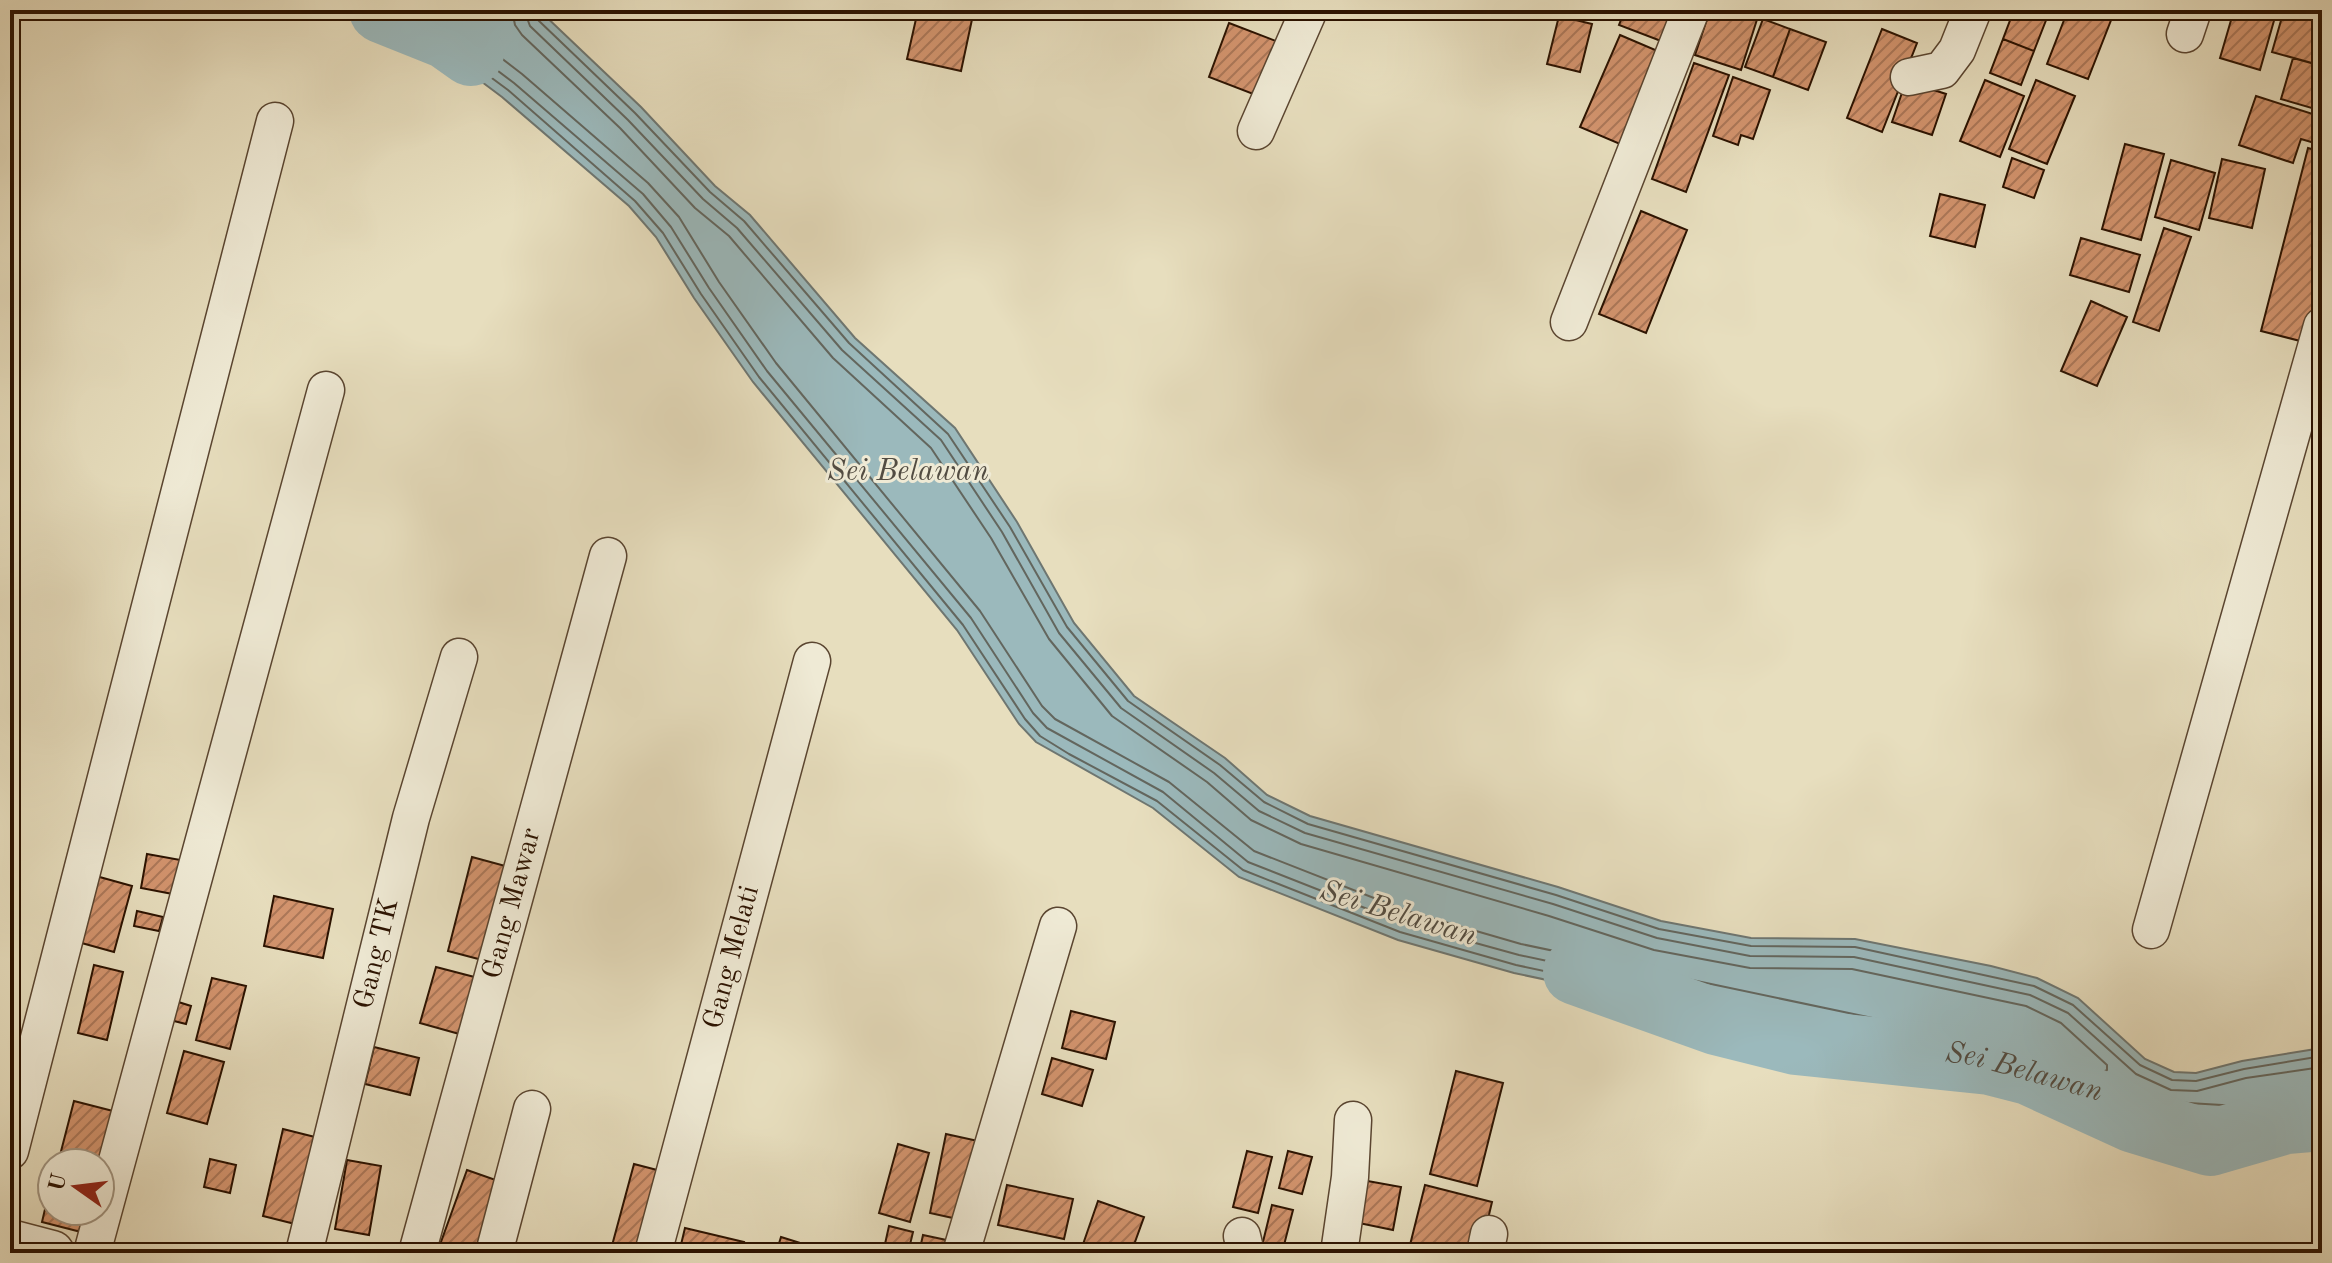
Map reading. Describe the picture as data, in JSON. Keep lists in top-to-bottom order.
{
  "streets": {
    "street": ["Gang Mawar", "Gang TK", "Gang Melati"]
  },
  "water": ["Sei Belawan"],
  "north": "left"
}
